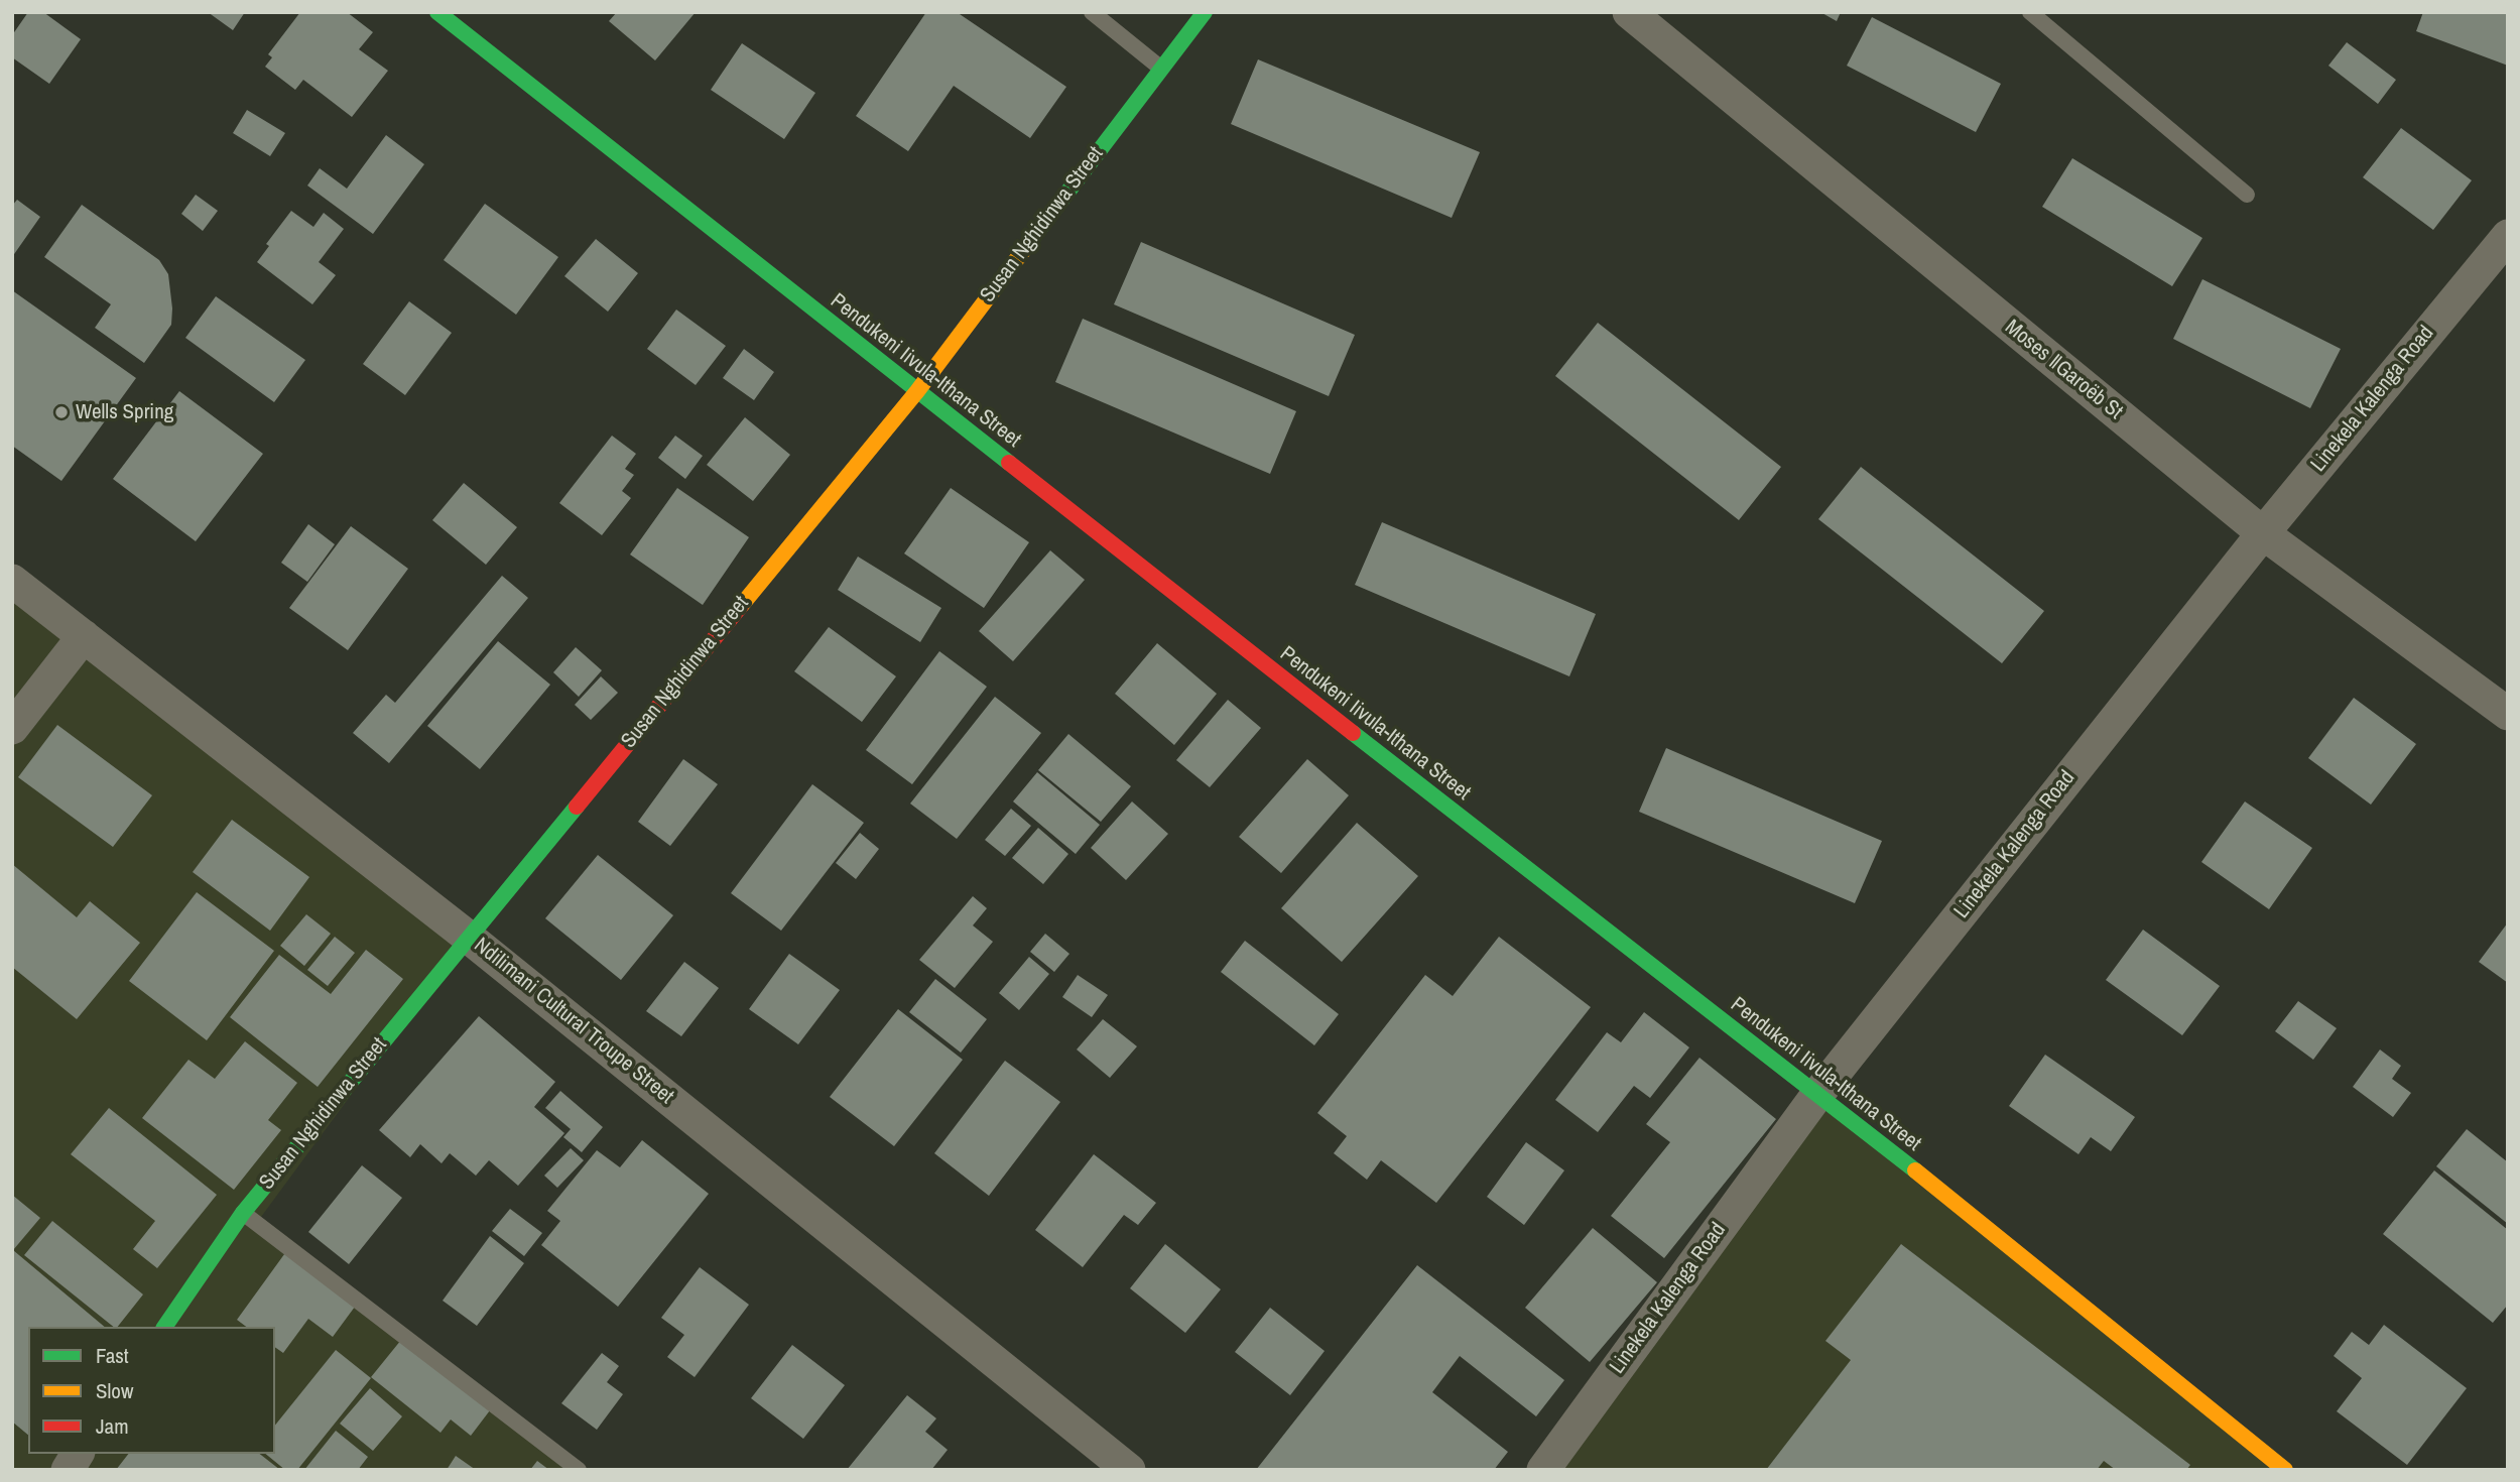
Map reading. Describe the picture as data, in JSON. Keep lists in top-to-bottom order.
{
  "streets": {
    "street": [
      "Susan Nghidinwa Street",
      "Moses ǁGaroëb St",
      "Pendukeni Iivula-Ithana Street",
      "Linekela Kalenga Road",
      "Ndilimani Cultural Troupe Street"
    ]
  },
  "crossings": [
    ["Susan Nghidinwa Street", "Pendukeni Iivula-Ithana Street"],
    ["Susan Nghidinwa Street", "Ndilimani Cultural Troupe Street"],
    ["Moses ǁGaroëb St", "Linekela Kalenga Road"],
    ["Pendukeni Iivula-Ithana Street", "Linekela Kalenga Road"]
  ],
  "places": ["Wells Spring"],
  "legend": ["Fast", "Slow", "Jam"]
}
